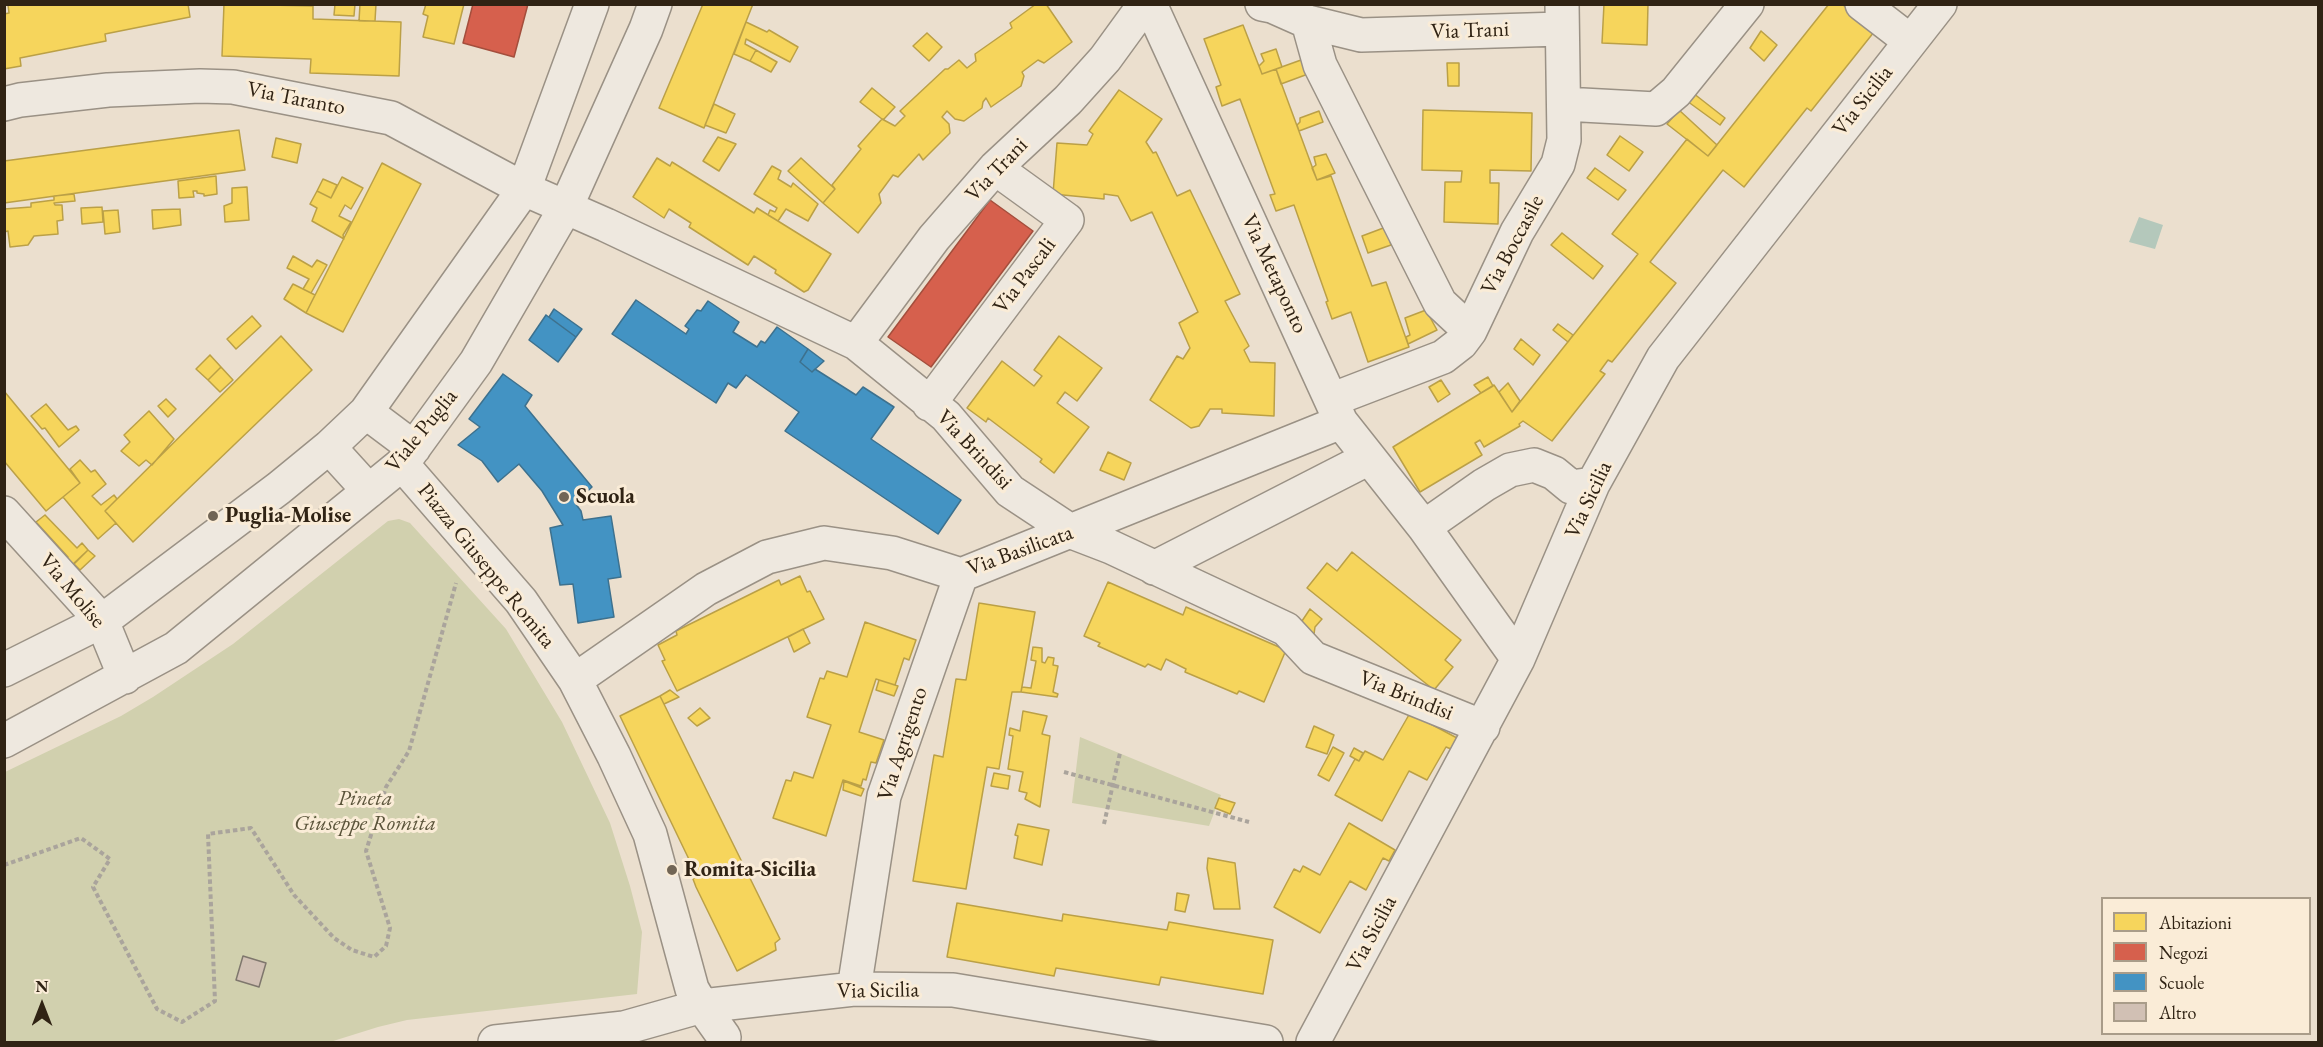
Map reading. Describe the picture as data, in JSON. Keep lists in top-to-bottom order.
{
  "streets": {
    "street": [
      "Via Trani",
      "Via Taranto",
      "Via Sicilia",
      "Via Boccasile",
      "Via Metaponto",
      "Via Pascali",
      "Viale Puglia",
      "Via Brindisi",
      "Via Basilicata",
      "Piazza Giuseppe Romita",
      "Via Molise",
      "Via Agrigento"
    ]
  },
  "crossings": [
    ["Via Trani", "Via Boccasile"],
    ["Via Trani", "Via Pascali"],
    ["Via Trani", "Via Brindisi"],
    ["Via Taranto", "Viale Puglia"],
    ["Via Taranto", "Via Brindisi"],
    ["Via Sicilia", "Via Metaponto"],
    ["Via Sicilia", "Via Brindisi"],
    ["Via Sicilia", "Piazza Giuseppe Romita"],
    ["Via Sicilia", "Via Agrigento"],
    ["Via Boccasile", "Via Metaponto"],
    ["Via Boccasile", "Via Basilicata"],
    ["Via Metaponto", "Via Basilicata"],
    ["Via Pascali", "Via Brindisi"],
    ["Viale Puglia", "Via Brindisi"],
    ["Viale Puglia", "Piazza Giuseppe Romita"],
    ["Viale Puglia", "Via Molise"],
    ["Via Brindisi", "Via Basilicata"],
    ["Via Basilicata", "Piazza Giuseppe Romita"],
    ["Via Basilicata", "Via Agrigento"]
  ],
  "parks": ["Pineta Giuseppe Romita"],
  "places": ["Scuola", "Puglia-Molise", "Romita-Sicilia"],
  "legend": [
    "Abitazioni",
    "Negozi",
    "Scuole",
    "Altro"
  ],
  "north": "top"
}
